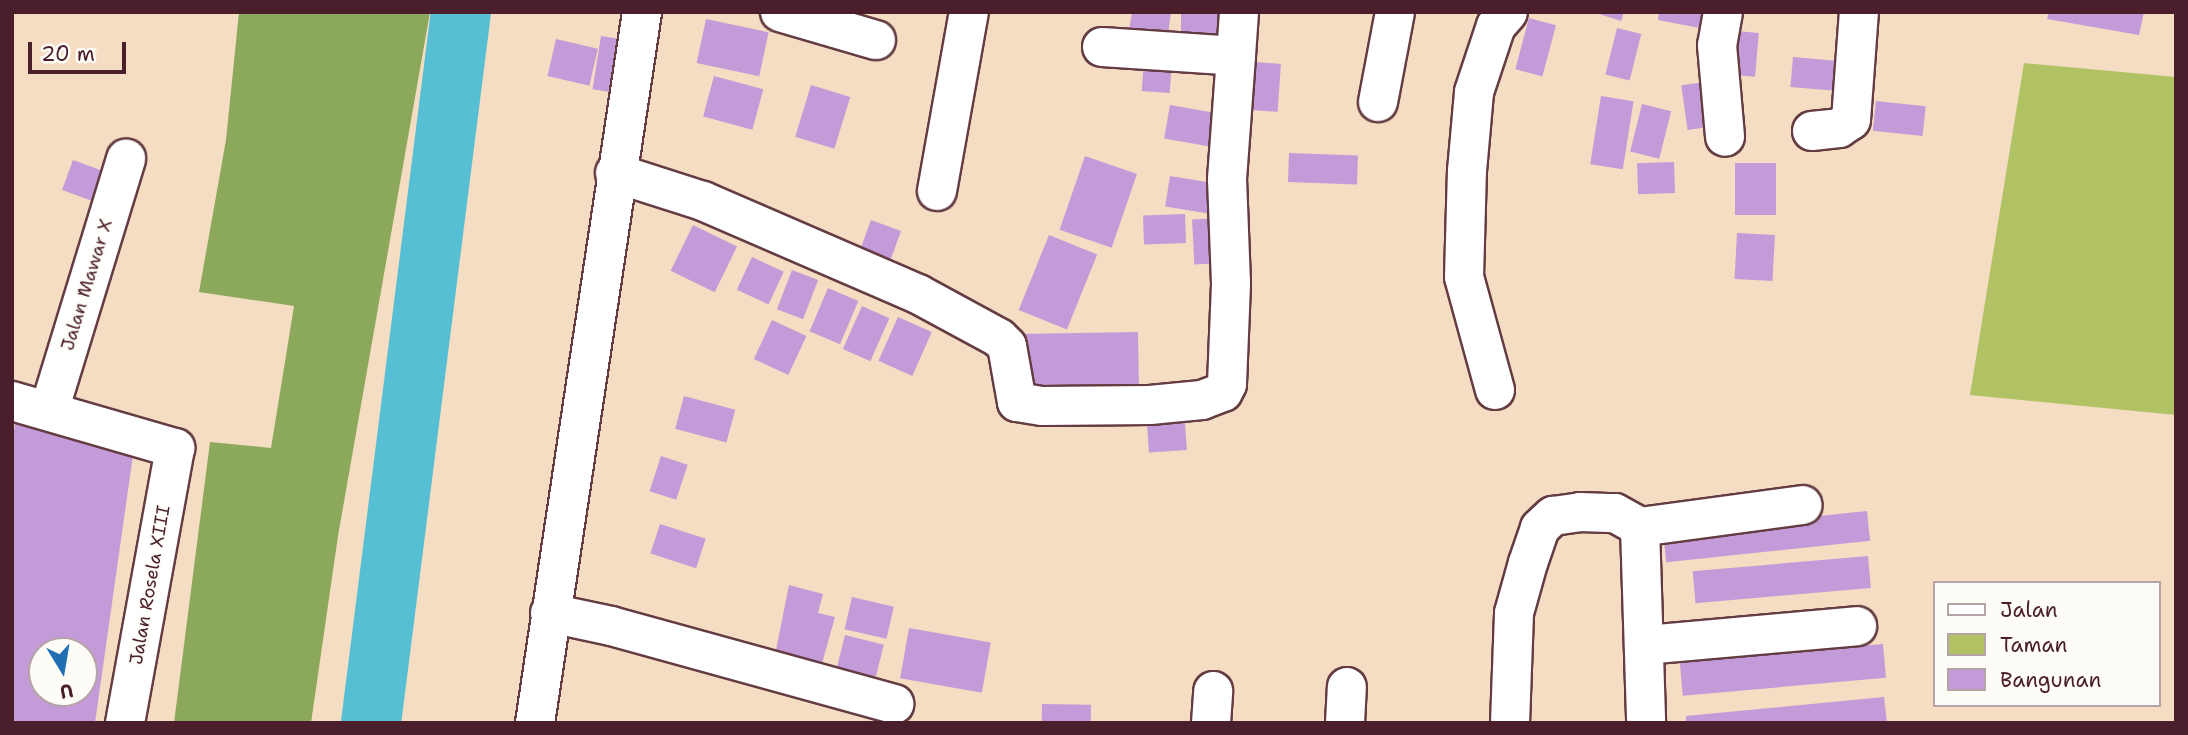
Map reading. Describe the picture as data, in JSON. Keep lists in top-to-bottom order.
{
  "streets": {
    "street": ["Jalan Mawar X", "Jalan Rosela XIII"]
  },
  "crossings": [
    ["Jalan Mawar X", "Jalan Rosela XIII"]
  ],
  "legend": ["Jalan", "Taman", "Bangunan"],
  "scale_bar": "20 m",
  "north": "bottom"
}
